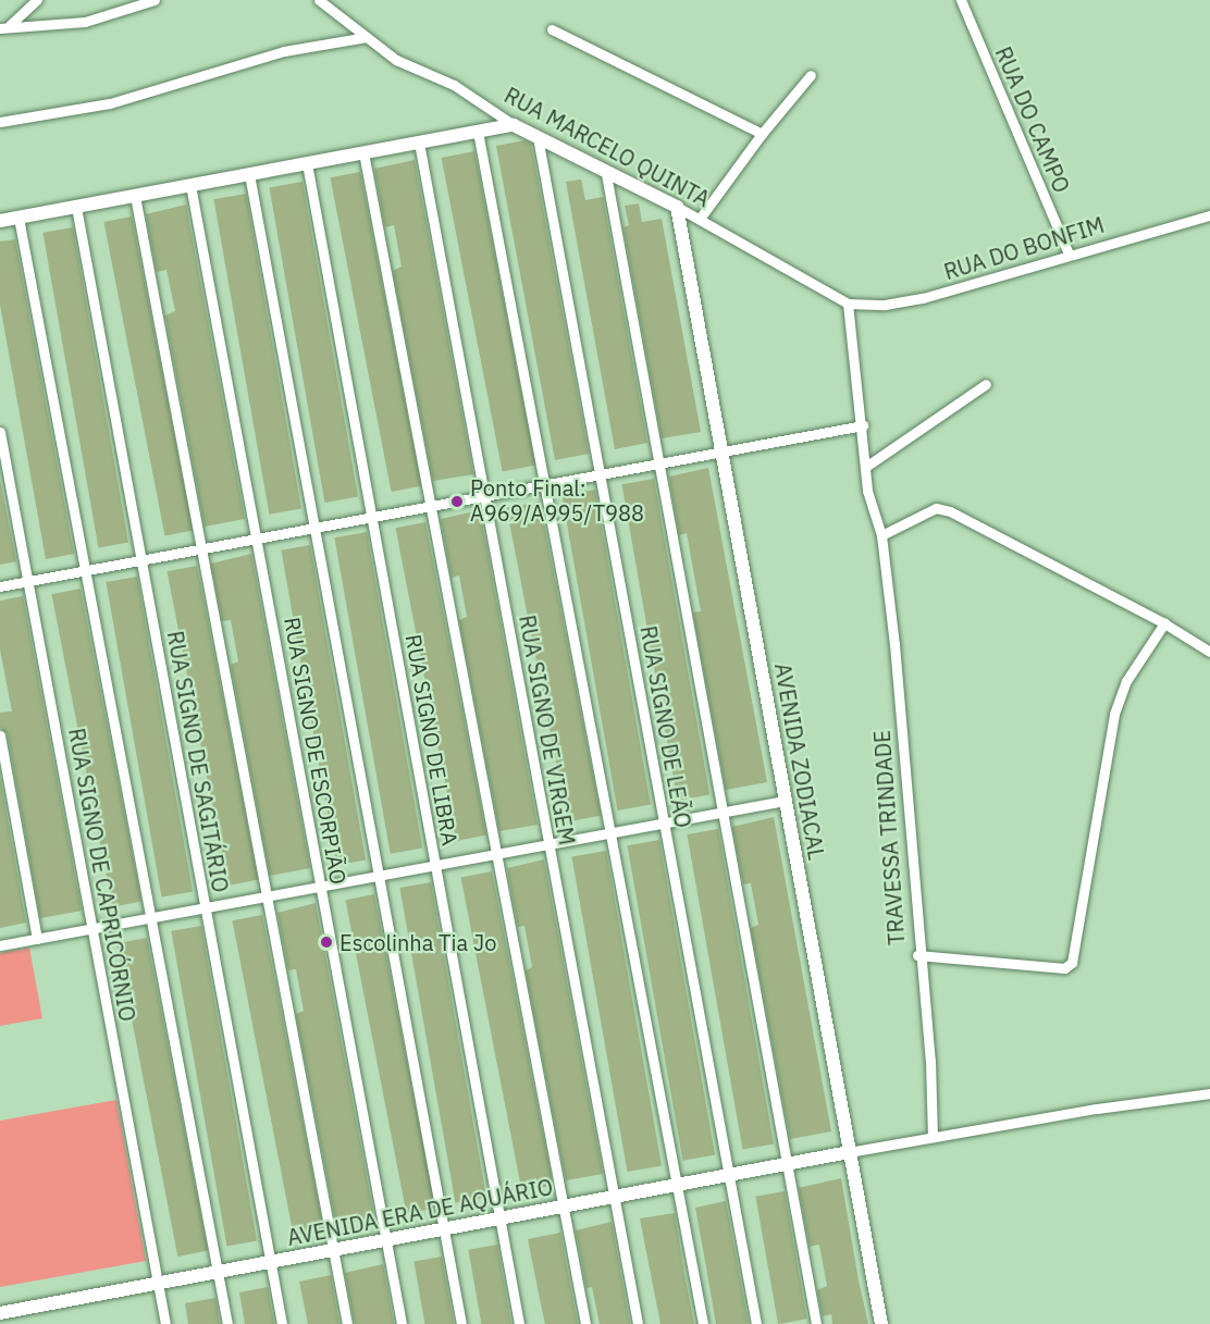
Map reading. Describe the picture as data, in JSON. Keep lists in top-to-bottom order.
{
  "streets": {
    "street": [
      "RUA DO CAMPO",
      "RUA MARCELO QUINTA",
      "RUA DO BONFIM",
      "RUA SIGNO DE LEÃO",
      "RUA SIGNO DE VIRGEM",
      "RUA SIGNO DE LIBRA",
      "RUA SIGNO DE ESCORPIÃO",
      "RUA SIGNO DE SAGITÁRIO",
      "AVENIDA ZODIACAL",
      "TRAVESSA TRINDADE",
      "RUA SIGNO DE CAPRICÓRNIO",
      "AVENIDA ERA DE AQUÁRIO"
    ]
  },
  "crossings": [
    ["RUA DO CAMPO", "RUA DO BONFIM"],
    ["RUA MARCELO QUINTA", "RUA DO BONFIM"],
    ["RUA MARCELO QUINTA", "RUA SIGNO DE LEÃO"],
    ["RUA MARCELO QUINTA", "AVENIDA ZODIACAL"],
    ["RUA MARCELO QUINTA", "TRAVESSA TRINDADE"],
    ["RUA DO BONFIM", "TRAVESSA TRINDADE"],
    ["RUA SIGNO DE LEÃO", "AVENIDA ERA DE AQUÁRIO"],
    ["RUA SIGNO DE VIRGEM", "AVENIDA ERA DE AQUÁRIO"],
    ["RUA SIGNO DE LIBRA", "AVENIDA ERA DE AQUÁRIO"],
    ["RUA SIGNO DE ESCORPIÃO", "AVENIDA ERA DE AQUÁRIO"],
    ["RUA SIGNO DE SAGITÁRIO", "AVENIDA ERA DE AQUÁRIO"],
    ["AVENIDA ZODIACAL", "AVENIDA ERA DE AQUÁRIO"],
    ["RUA SIGNO DE CAPRICÓRNIO", "AVENIDA ERA DE AQUÁRIO"]
  ],
  "places": ["Ponto Final: A969/A995/T988", "Escolinha Tia Jo"]
}
